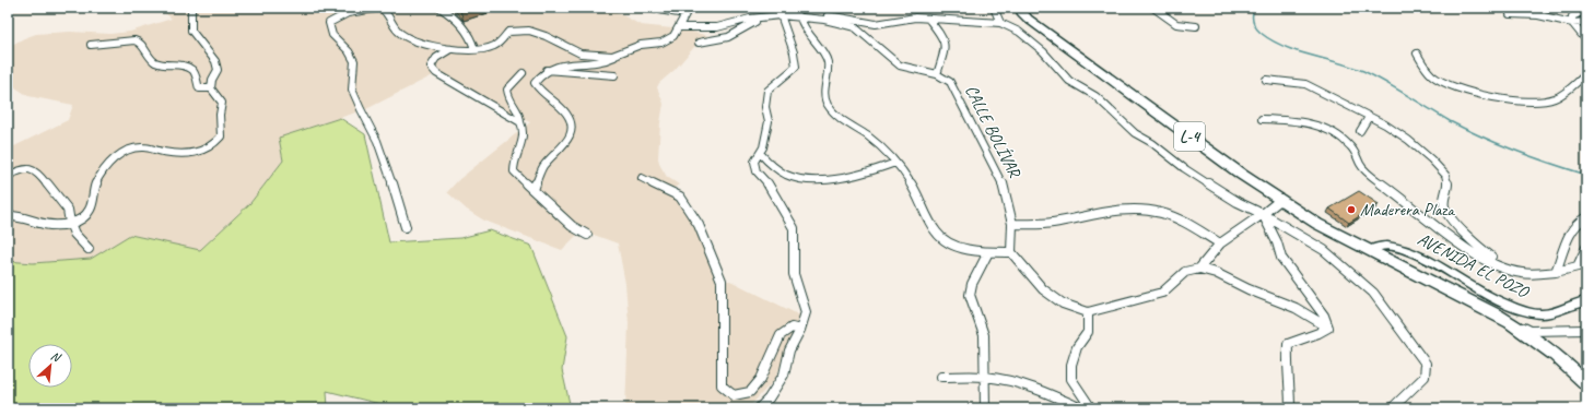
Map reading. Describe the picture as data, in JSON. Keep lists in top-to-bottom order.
{
  "streets": {
    "main road": ["L-4"],
    "street": ["CALLE BOLÍVAR", "AVENIDA EL POZO"]
  },
  "crossings": [
    ["L-4", "AVENIDA EL POZO"]
  ],
  "places": ["Maderera Plaza"],
  "north": "top right"
}
